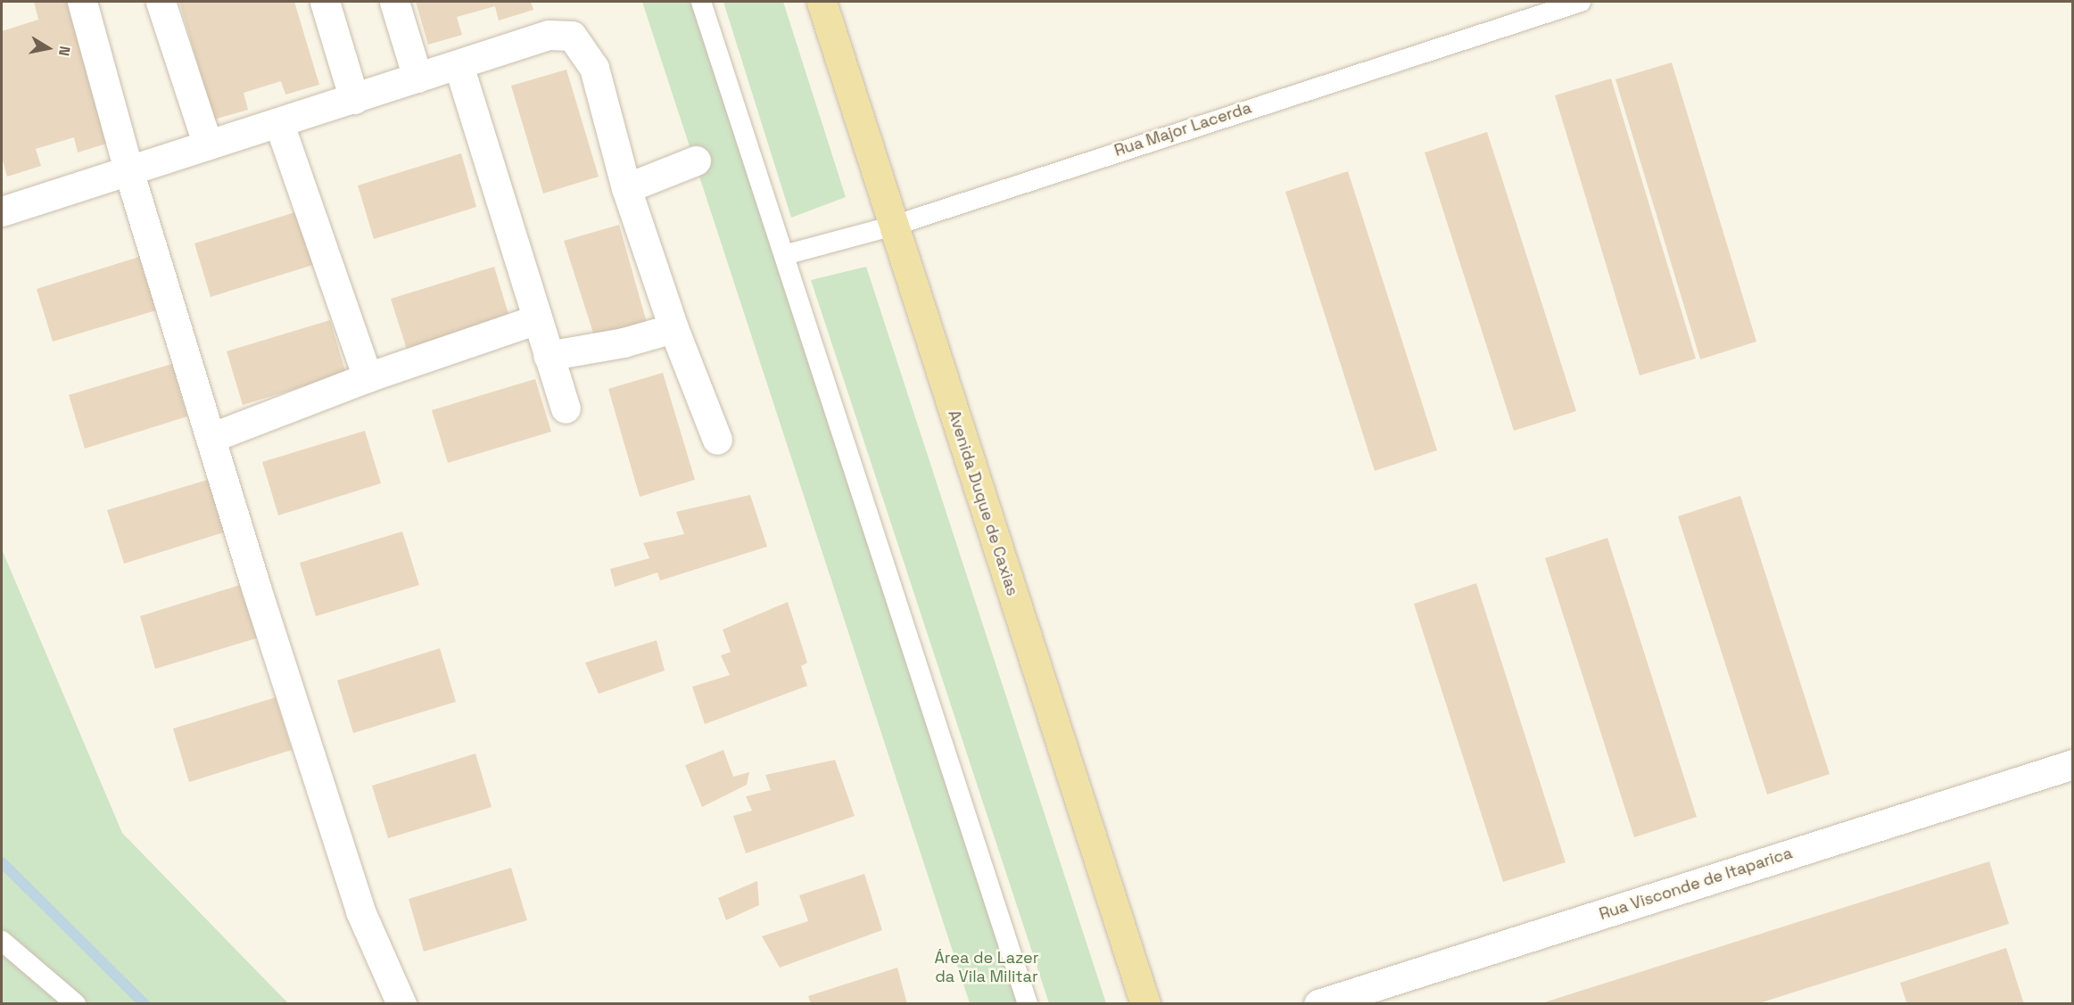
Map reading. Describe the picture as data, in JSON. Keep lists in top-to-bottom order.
{
  "streets": {
    "main road": ["Avenida Duque de Caxias"],
    "street": ["Rua Visconde de Itaparica"],
    "lane": ["Rua Major Lacerda"]
  },
  "crossings": [
    ["Rua Major Lacerda", "Avenida Duque de Caxias"]
  ],
  "parks": ["Área de Lazer da Vila Militar"],
  "north": "right"
}
